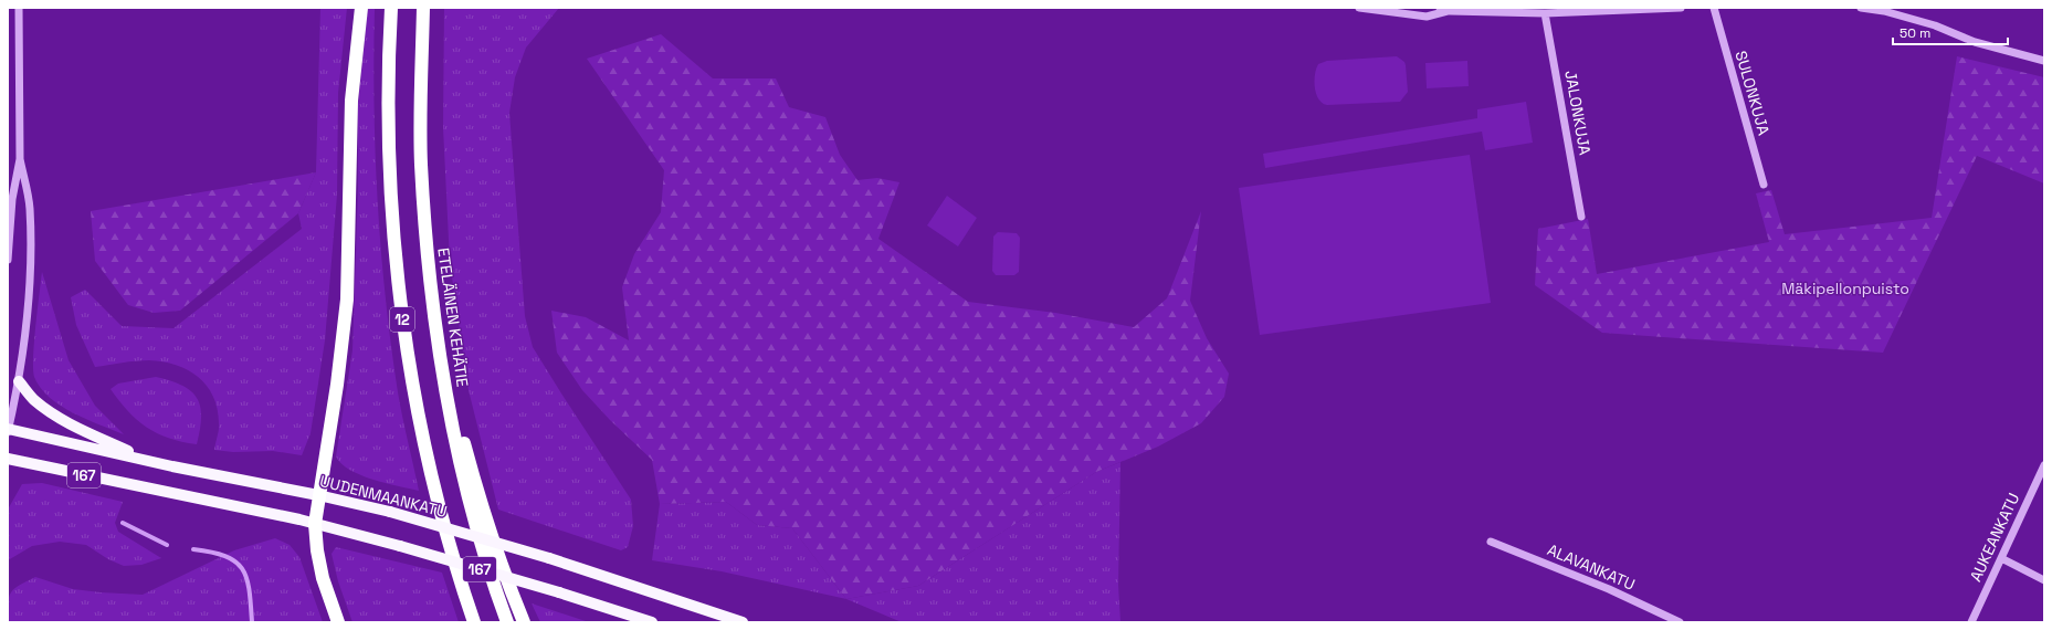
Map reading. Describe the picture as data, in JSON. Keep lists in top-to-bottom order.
{
  "streets": {
    "highway": ["ETELÄINEN KEHÄTIE", "12"],
    "main road": ["167", "UUDENMAANKATU"],
    "street": [
      "SULONKUJA",
      "JALONKUJA",
      "AUKEANKATU",
      "ALAVANKATU"
    ]
  },
  "parks": ["Mäkipellonpuisto"],
  "scale_bar": "50 m"
}
